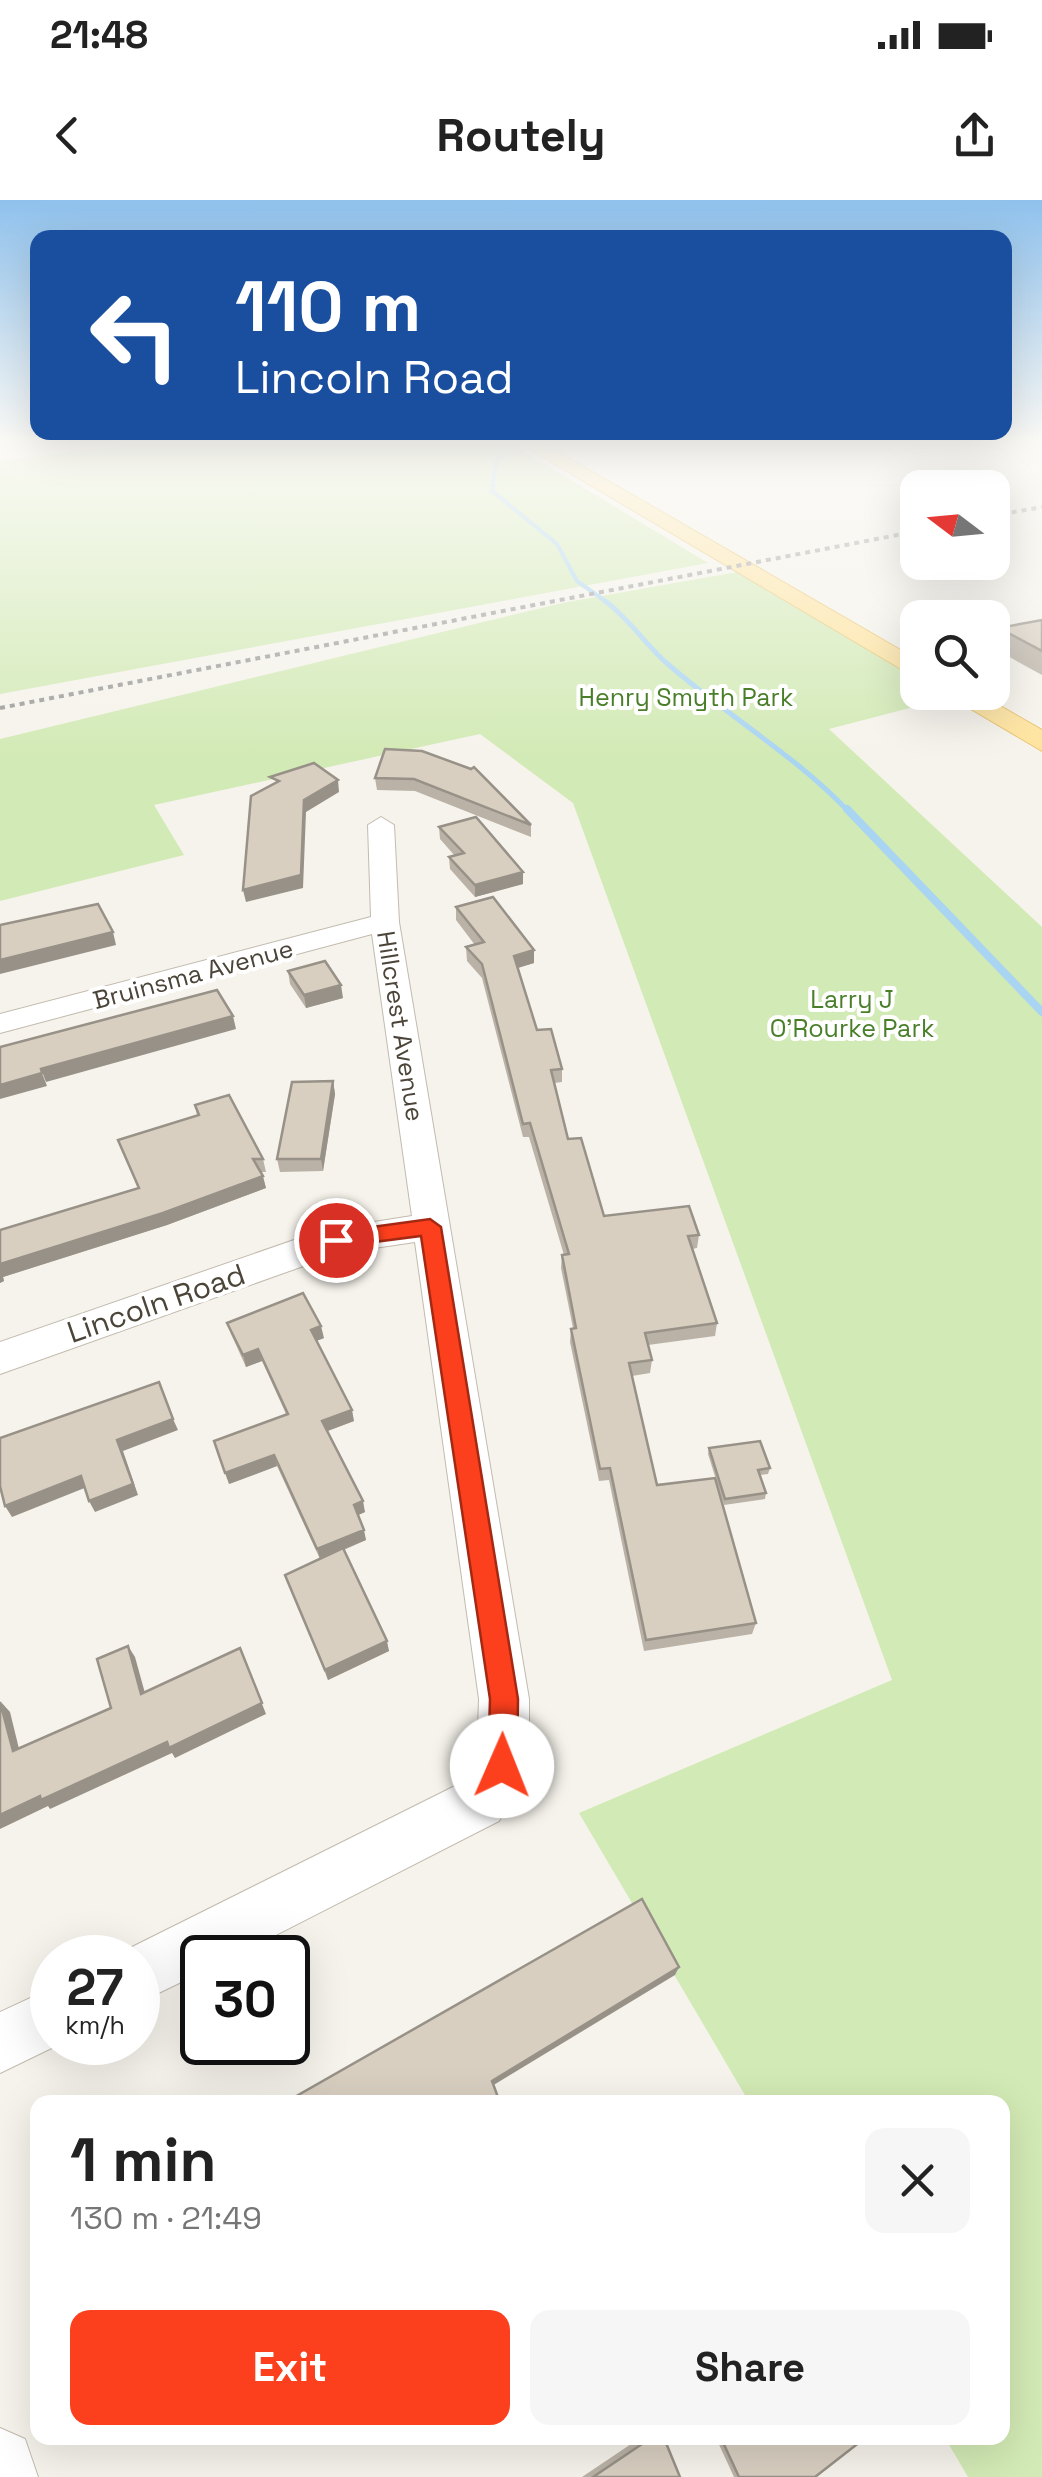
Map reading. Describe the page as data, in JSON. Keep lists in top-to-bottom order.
{
  "streets": {
    "street": ["Bruinsma Avenue", "Hillcrest Avenue", "Lincoln Road"]
  },
  "crossings": [
    ["Bruinsma Avenue", "Hillcrest Avenue"],
    ["Hillcrest Avenue", "Lincoln Road"]
  ],
  "parks": ["Henry Smyth Park", "Larry J O'Rourke Park"],
  "north": "left",
  "page": {
    "status": "21:48",
    "header": "Routely",
    "turn": ["110 m", "Lincoln Road"],
    "speed": "27 km/h",
    "limit": "30",
    "heading": ["1 min", "130 m · 21:49"],
    "buttons": ["Exit", "Share"]
  }
}
